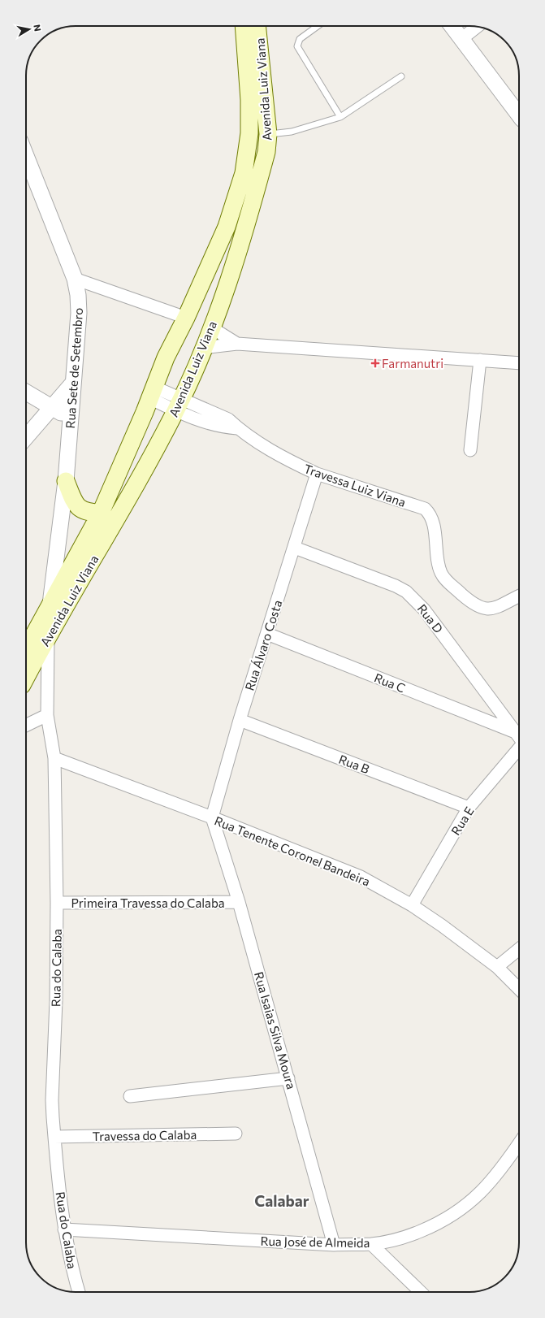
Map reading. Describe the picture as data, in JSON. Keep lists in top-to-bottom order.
{
  "streets": {
    "main road": ["Avenida Luiz Viana"],
    "street": [
      "Rua Sete de Setembro",
      "Travessa Luiz Viana",
      "Rua D",
      "Rua Álvaro Costa",
      "Rua C",
      "Rua B",
      "Rua E",
      "Rua Tenente Coronel Bandeira",
      "Primeira Travessa do Calaba",
      "Rua do Calaba",
      "Rua Isaias Silva Moura",
      "Travessa do Calaba",
      "Rua José de Almeida"
    ]
  },
  "crossings": [
    ["Avenida Luiz Viana", "Rua Sete de Setembro"],
    ["Avenida Luiz Viana", "Travessa Luiz Viana"],
    ["Avenida Luiz Viana", "Rua do Calaba"],
    ["Travessa Luiz Viana", "Rua Álvaro Costa"],
    ["Rua D", "Rua Álvaro Costa"],
    ["Rua D", "Rua C"],
    ["Rua Álvaro Costa", "Rua C"],
    ["Rua Álvaro Costa", "Rua B"],
    ["Rua Álvaro Costa", "Rua Tenente Coronel Bandeira"],
    ["Rua Álvaro Costa", "Rua Isaias Silva Moura"],
    ["Rua B", "Rua E"],
    ["Rua E", "Rua Tenente Coronel Bandeira"],
    ["Rua Tenente Coronel Bandeira", "Rua do Calaba"],
    ["Rua Tenente Coronel Bandeira", "Rua Isaias Silva Moura"],
    ["Primeira Travessa do Calaba", "Rua do Calaba"],
    ["Primeira Travessa do Calaba", "Rua Isaias Silva Moura"],
    ["Rua do Calaba", "Travessa do Calaba"],
    ["Rua do Calaba", "Rua José de Almeida"],
    ["Rua Isaias Silva Moura", "Rua José de Almeida"]
  ],
  "districts": ["Calabar"],
  "places": {
    "health": ["Farmanutri"]
  },
  "north": "right"
}
